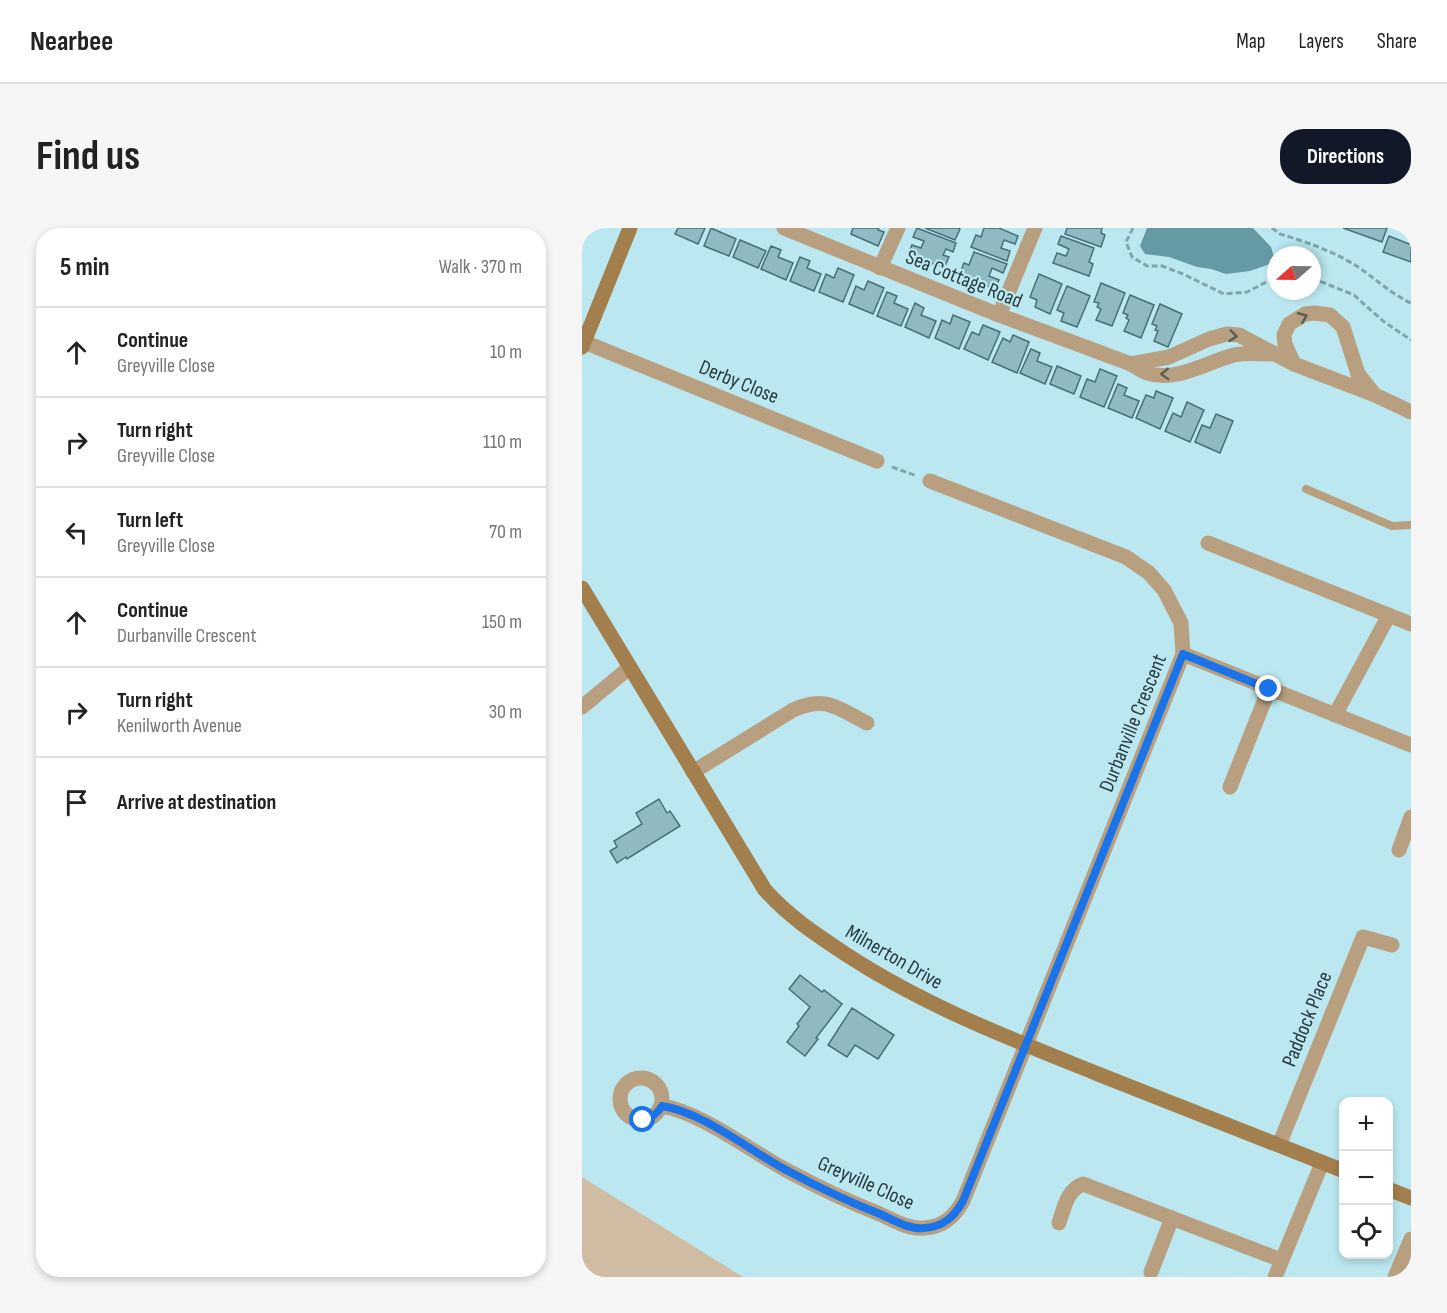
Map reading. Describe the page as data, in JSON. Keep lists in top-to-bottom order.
{
  "streets": {
    "street": [
      "Sea Cottage Road",
      "Derby Close",
      "Durbanville Crescent",
      "Milnerton Drive",
      "Paddock Place",
      "Greyville Close"
    ]
  },
  "crossings": [
    ["Durbanville Crescent", "Milnerton Drive"],
    ["Durbanville Crescent", "Greyville Close"],
    ["Milnerton Drive", "Paddock Place"],
    ["Milnerton Drive", "Greyville Close"]
  ],
  "north": "left",
  "page": {
    "header": "Nearbee",
    "nav": ["Map", "Layers", "Share"],
    "buttons": "Directions",
    "title": "Find us",
    "heading": ["5 min", "Walk · 370 m"],
    "list": [
      ["Continue", "Greyville Close", "10 m"],
      ["Turn right", "Greyville Close", "110 m"],
      ["Turn left", "Greyville Close", "70 m"],
      ["Continue", "Durbanville Crescent", "150 m"],
      ["Turn right", "Kenilworth Avenue", "30 m"],
      "Arrive at destination"
    ],
    "map_buttons": ["+", "−"]
  }
}
